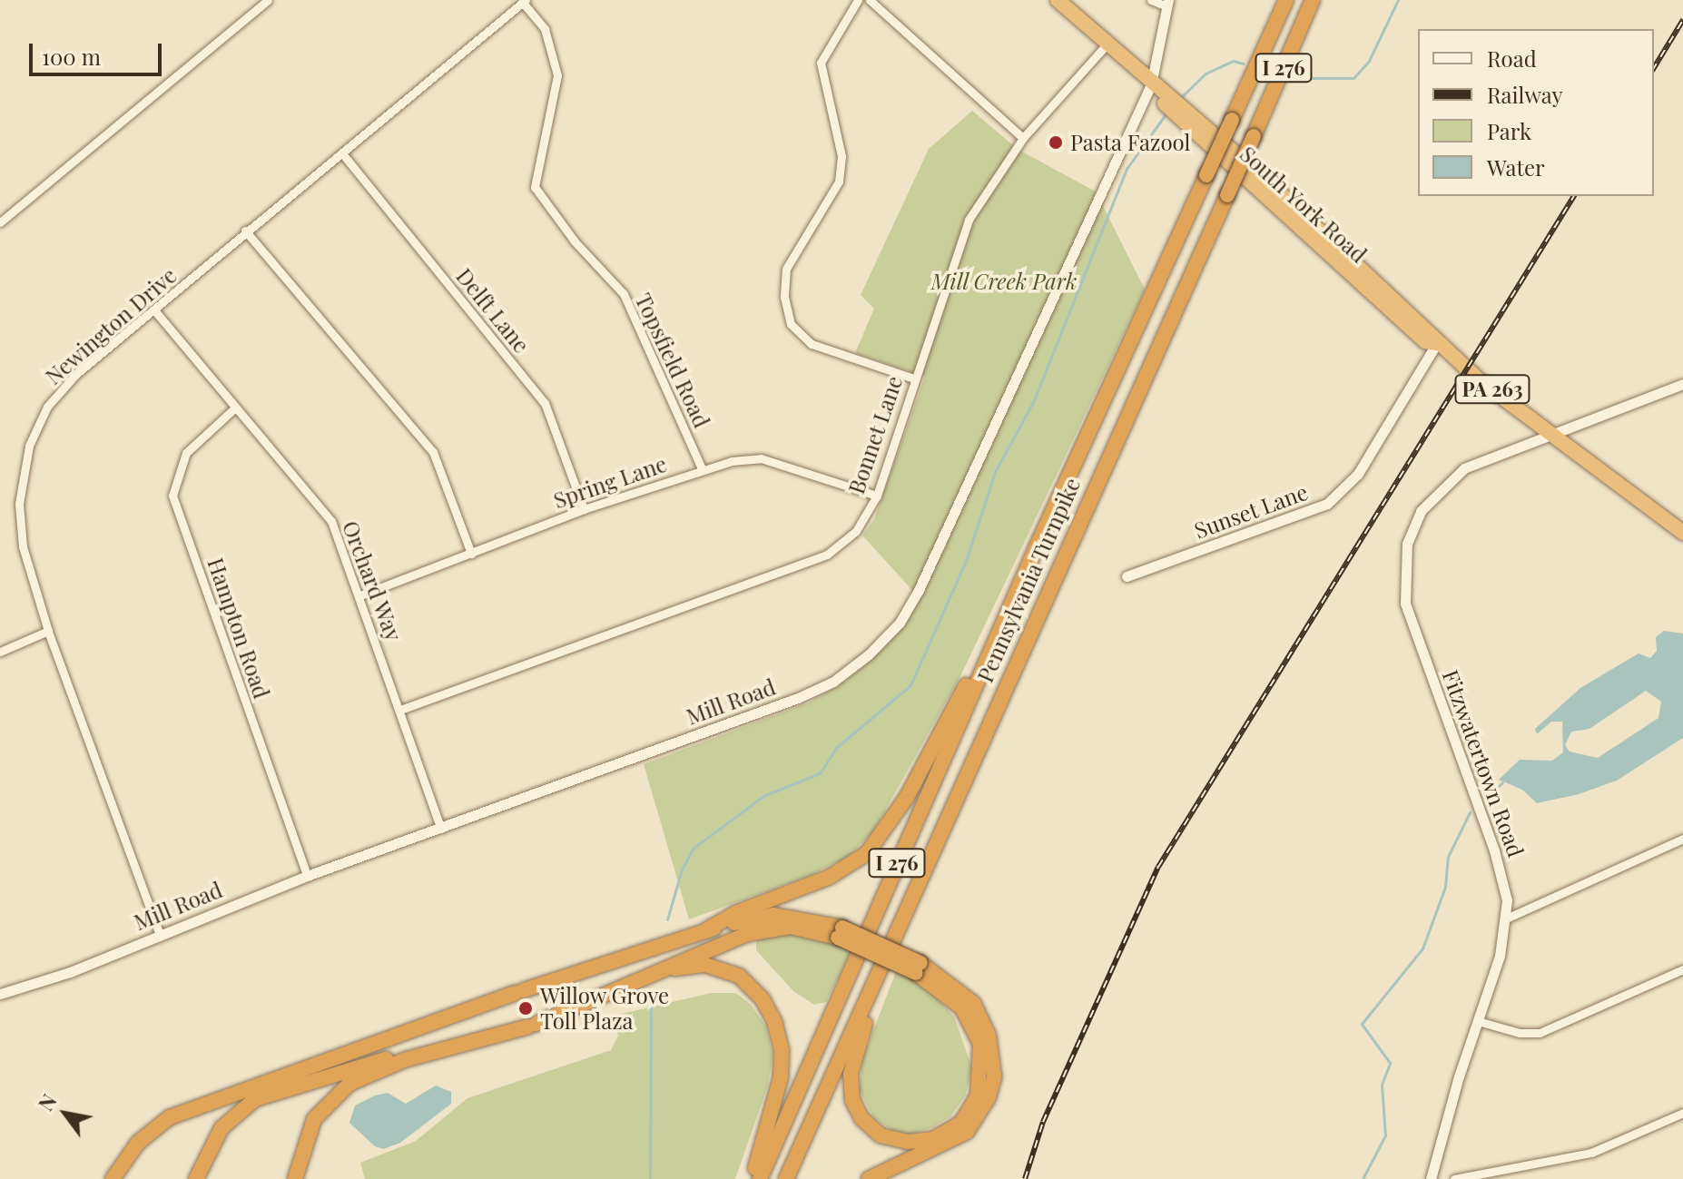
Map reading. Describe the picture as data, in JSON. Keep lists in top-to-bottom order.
{
  "streets": {
    "highway": [
      "I 276",
      "South York Road",
      "PA 263",
      "Pennsylvania Turnpike"
    ],
    "street": [
      "Delft Lane",
      "Newington Drive",
      "Topsfield Road",
      "Bonnet Lane",
      "Spring Lane",
      "Sunset Lane",
      "Orchard Way",
      "Hampton Road",
      "Mill Road",
      "Fitzwatertown Road"
    ]
  },
  "crossings": [
    ["South York Road", "Bonnet Lane"],
    ["South York Road", "Sunset Lane"],
    ["South York Road", "Mill Road"],
    ["South York Road", "Fitzwatertown Road"],
    ["Delft Lane", "Newington Drive"],
    ["Delft Lane", "Spring Lane"],
    ["Newington Drive", "Topsfield Road"],
    ["Newington Drive", "Orchard Way"],
    ["Newington Drive", "Mill Road"],
    ["Topsfield Road", "Spring Lane"],
    ["Bonnet Lane", "Spring Lane"],
    ["Bonnet Lane", "Orchard Way"],
    ["Spring Lane", "Orchard Way"],
    ["Orchard Way", "Hampton Road"],
    ["Orchard Way", "Mill Road"],
    ["Hampton Road", "Mill Road"]
  ],
  "parks": ["Mill Creek Park"],
  "places": ["Pasta Fazool", "Willow Grove Toll Plaza"],
  "legend": [
    "Road",
    "Railway",
    "Park",
    "Water"
  ],
  "scale_bar": "100 m",
  "north": "top left"
}
